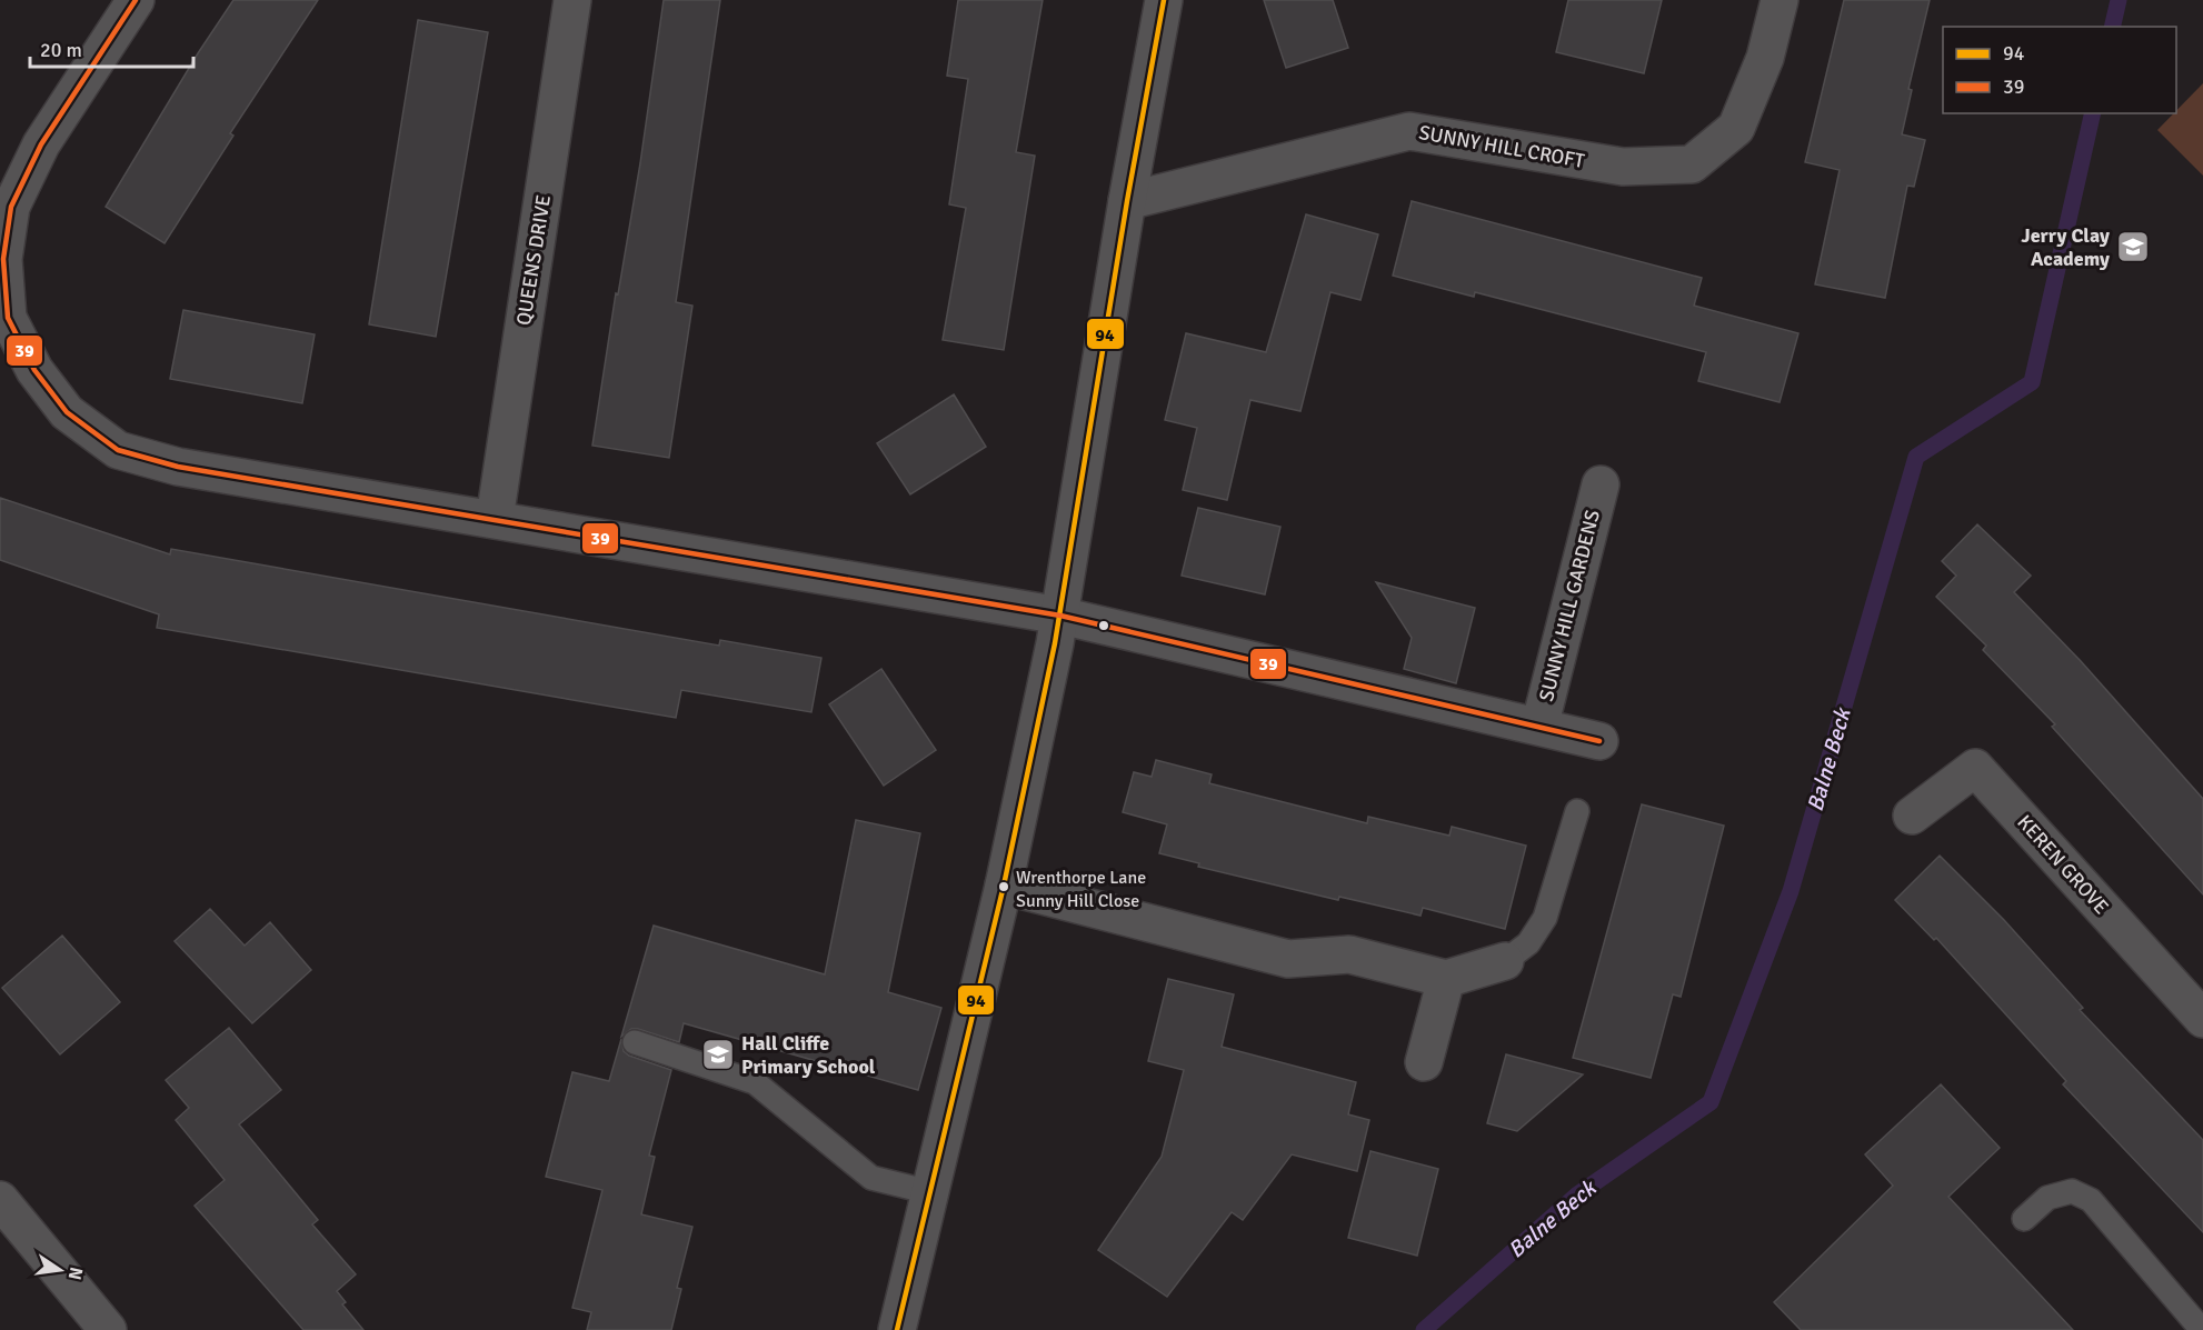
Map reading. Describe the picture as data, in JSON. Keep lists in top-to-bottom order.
{
  "streets": {
    "street": [
      "SUNNY HILL CROFT",
      "QUEENS DRIVE",
      "SUNNY HILL GARDENS",
      "KEREN GROVE"
    ]
  },
  "water": ["Balne Beck"],
  "places": {
    "school or university": ["Jerry Clay Academy", "Hall Cliffe Primary School"],
    "other": ["Wrenthorpe Lane Sunny Hill Close"]
  },
  "lines": ["transit line 94", "transit line 39"],
  "legend": ["94", "39"],
  "scale_bar": "20 m",
  "north": "right"
}
